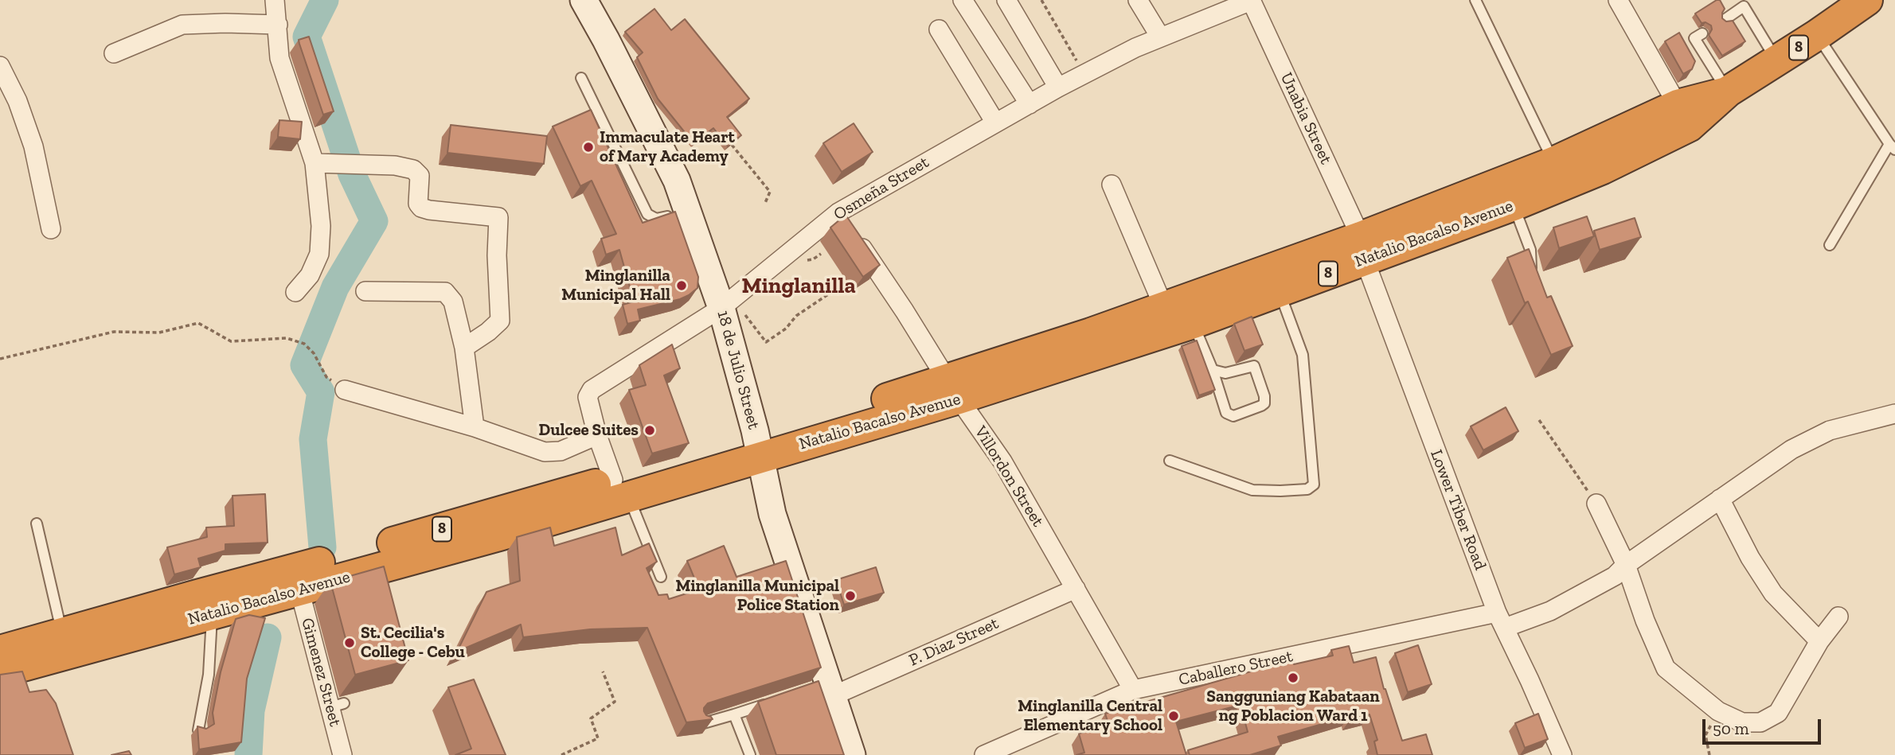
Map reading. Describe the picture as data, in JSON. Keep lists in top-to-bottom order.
{
  "streets": {
    "highway": ["8", "Natalio Bacalso Avenue"],
    "street": [
      "Unabia Street",
      "Osmeña Street",
      "18 de Julio Street",
      "Villordon Street",
      "Lower Tiber Road",
      "P. Diaz Street",
      "Caballero Street",
      "Gimenez Street"
    ]
  },
  "crossings": [
    ["Unabia Street", "Osmeña Street"],
    ["Unabia Street", "Natalio Bacalso Avenue"],
    ["Unabia Street", "Lower Tiber Road"],
    ["Osmeña Street", "Natalio Bacalso Avenue"],
    ["Osmeña Street", "18 de Julio Street"],
    ["Osmeña Street", "Villordon Street"],
    ["Natalio Bacalso Avenue", "18 de Julio Street"],
    ["Natalio Bacalso Avenue", "Villordon Street"],
    ["Natalio Bacalso Avenue", "Lower Tiber Road"],
    ["Natalio Bacalso Avenue", "Gimenez Street"],
    ["18 de Julio Street", "P. Diaz Street"],
    ["Villordon Street", "P. Diaz Street"],
    ["Villordon Street", "Caballero Street"],
    ["Lower Tiber Road", "Caballero Street"]
  ],
  "districts": ["Minglanilla"],
  "places": [
    "Immaculate Heart of Mary Academy",
    "Minglanilla Municipal Hall",
    "Dulcee Suites",
    "Minglanilla Municipal Police Station",
    "St. Cecilia's College - Cebu",
    "Sangguniang Kabataan ng Poblacion Ward 1",
    "Minglanilla Central Elementary School"
  ],
  "scale_bar": "50 m"
}
